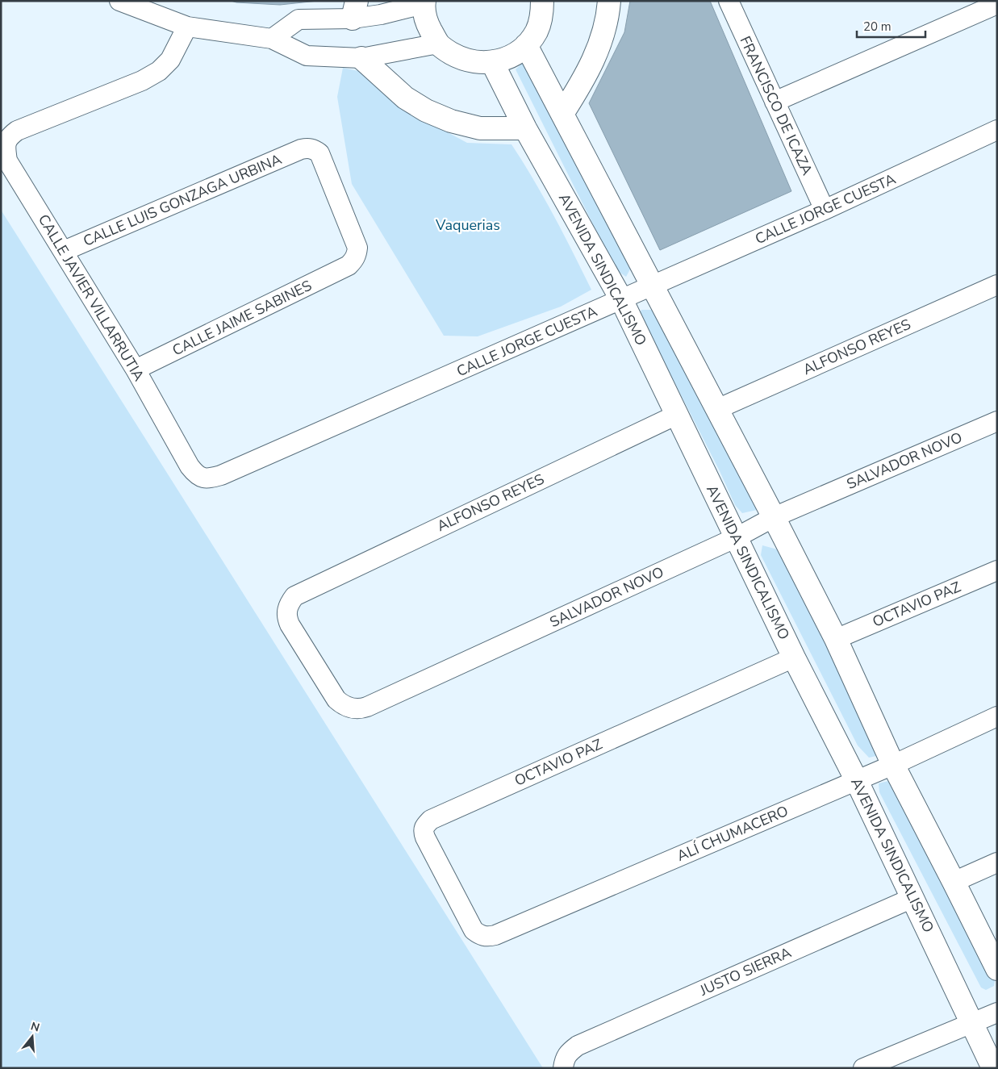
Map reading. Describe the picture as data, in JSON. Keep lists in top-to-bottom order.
{
  "streets": {
    "street": [
      "FRANCISCO DE ICAZA",
      "CALLE LUIS GONZAGA URBINA",
      "CALLE JORGE CUESTA",
      "AVENIDA SINDICALISMO",
      "CALLE JAVIER VILLARRUTIA",
      "CALLE JAIME SABINES",
      "ALFONSO REYES",
      "SALVADOR NOVO",
      "OCTAVIO PAZ",
      "ALÍ CHUMACERO",
      "JUSTO SIERRA"
    ]
  },
  "crossings": [
    ["FRANCISCO DE ICAZA", "CALLE JORGE CUESTA"],
    ["CALLE LUIS GONZAGA URBINA", "CALLE JAVIER VILLARRUTIA"],
    ["CALLE LUIS GONZAGA URBINA", "CALLE JAIME SABINES"],
    ["CALLE JORGE CUESTA", "AVENIDA SINDICALISMO"],
    ["CALLE JORGE CUESTA", "CALLE JAVIER VILLARRUTIA"],
    ["AVENIDA SINDICALISMO", "ALFONSO REYES"],
    ["AVENIDA SINDICALISMO", "SALVADOR NOVO"],
    ["AVENIDA SINDICALISMO", "OCTAVIO PAZ"],
    ["AVENIDA SINDICALISMO", "ALÍ CHUMACERO"],
    ["AVENIDA SINDICALISMO", "JUSTO SIERRA"],
    ["CALLE JAVIER VILLARRUTIA", "CALLE JAIME SABINES"],
    ["ALFONSO REYES", "SALVADOR NOVO"],
    ["OCTAVIO PAZ", "ALÍ CHUMACERO"]
  ],
  "parks": ["Vaquerias"],
  "scale_bar": "20 m",
  "north": "top"
}
